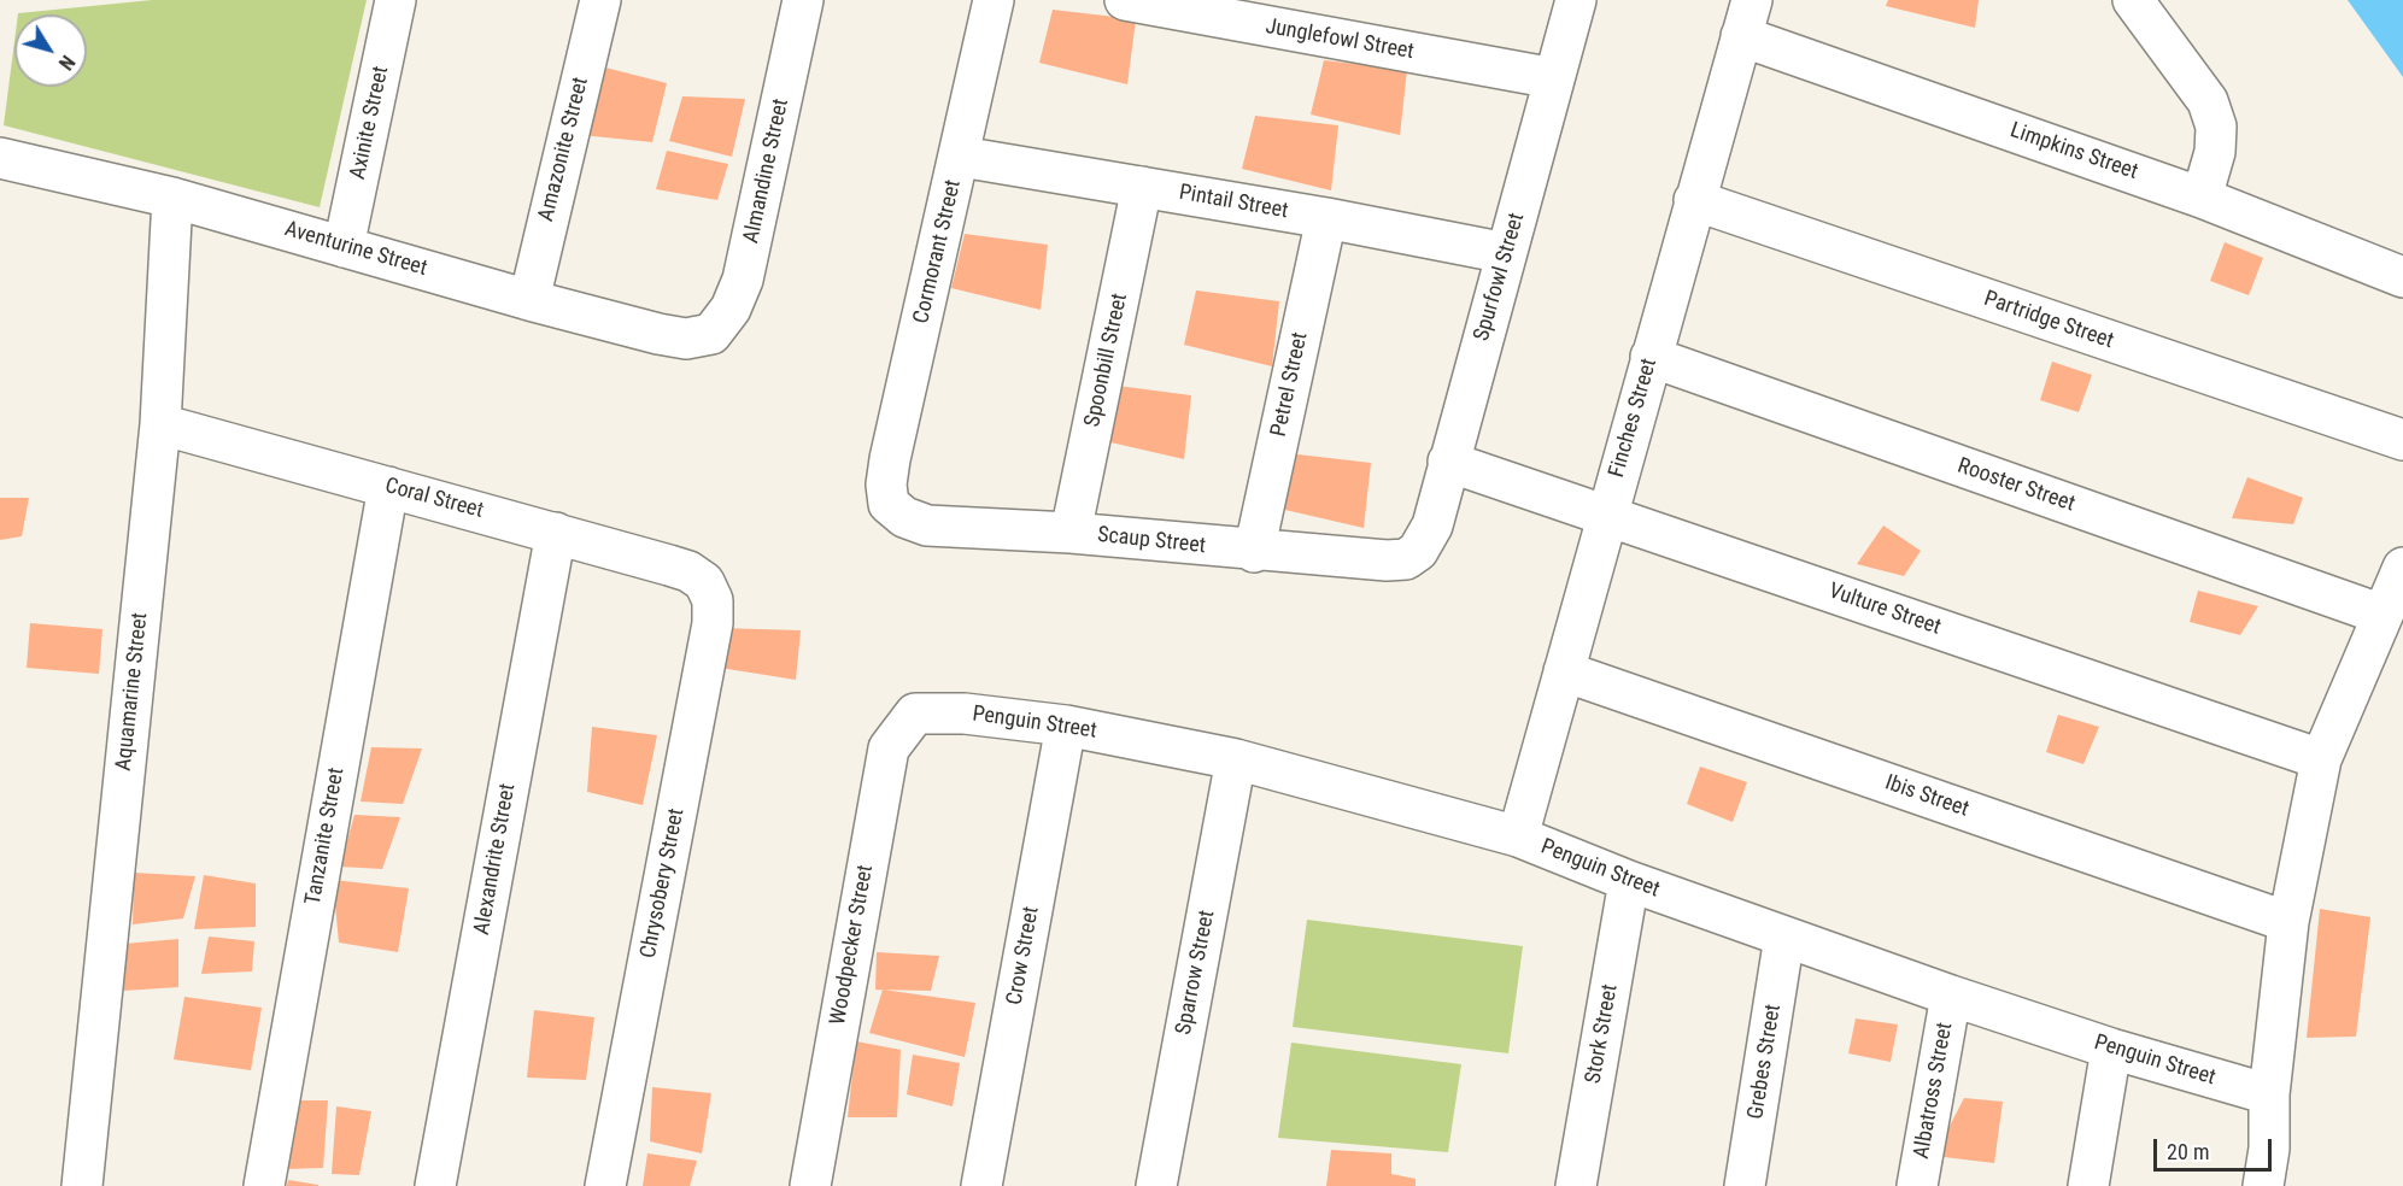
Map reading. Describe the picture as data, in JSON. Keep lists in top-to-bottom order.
{
  "streets": {
    "street": [
      "Junglefowl Street",
      "Axinite Street",
      "Amazonite Street",
      "Limpkins Street",
      "Almandine Street",
      "Pintail Street",
      "Aventurine Street",
      "Cormorant Street",
      "Spurfowl Street",
      "Partridge Street",
      "Spoonbill Street",
      "Petrel Street",
      "Finches Street",
      "Rooster Street",
      "Coral Street",
      "Scaup Street",
      "Vulture Street",
      "Aquamarine Street",
      "Penguin Street",
      "Ibis Street",
      "Tanzanite Street",
      "Alexandrite Street",
      "Chrysobery Street",
      "Woodpecker Street",
      "Crow Street",
      "Sparrow Street",
      "Stork Street",
      "Grebes Street",
      "Albatross Street"
    ]
  },
  "crossings": [
    ["Junglefowl Street", "Spurfowl Street"],
    ["Axinite Street", "Aventurine Street"],
    ["Amazonite Street", "Aventurine Street"],
    ["Limpkins Street", "Finches Street"],
    ["Almandine Street", "Aventurine Street"],
    ["Pintail Street", "Cormorant Street"],
    ["Pintail Street", "Spurfowl Street"],
    ["Pintail Street", "Spoonbill Street"],
    ["Pintail Street", "Petrel Street"],
    ["Aventurine Street", "Aquamarine Street"],
    ["Cormorant Street", "Scaup Street"],
    ["Spurfowl Street", "Scaup Street"],
    ["Spurfowl Street", "Vulture Street"],
    ["Partridge Street", "Finches Street"],
    ["Spoonbill Street", "Scaup Street"],
    ["Petrel Street", "Scaup Street"],
    ["Finches Street", "Rooster Street"],
    ["Finches Street", "Vulture Street"],
    ["Finches Street", "Penguin Street"],
    ["Finches Street", "Ibis Street"],
    ["Coral Street", "Aquamarine Street"],
    ["Coral Street", "Tanzanite Street"],
    ["Coral Street", "Alexandrite Street"],
    ["Coral Street", "Chrysobery Street"],
    ["Penguin Street", "Woodpecker Street"],
    ["Penguin Street", "Crow Street"],
    ["Penguin Street", "Sparrow Street"],
    ["Penguin Street", "Stork Street"],
    ["Penguin Street", "Grebes Street"],
    ["Penguin Street", "Albatross Street"]
  ],
  "scale_bar": "20 m",
  "north": "bottom right"
}
